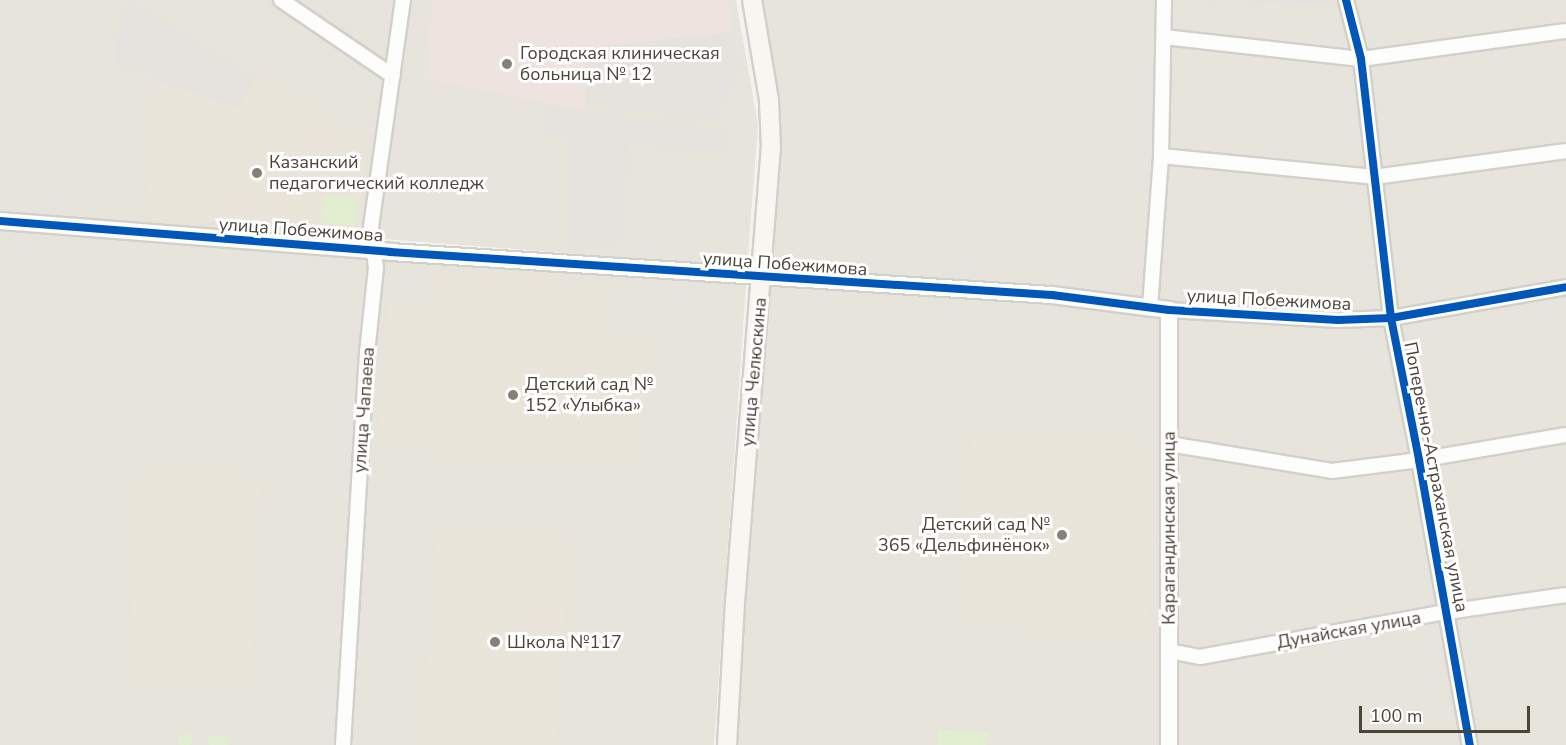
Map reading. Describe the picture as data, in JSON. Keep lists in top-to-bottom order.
{
  "streets": {
    "main road": ["улица Челюскина"],
    "street": [
      "улица Побежимова",
      "улица Чапаева",
      "Поперечно-Астраханская улица",
      "Карагандинская улица",
      "Дунайская улица"
    ]
  },
  "crossings": [
    ["улица Побежимова", "улица Челюскина"],
    ["улица Побежимова", "улица Чапаева"],
    ["улица Побежимова", "Поперечно-Астраханская улица"],
    ["улица Побежимова", "Карагандинская улица"],
    ["Поперечно-Астраханская улица", "Дунайская улица"],
    ["Карагандинская улица", "Дунайская улица"]
  ],
  "places": [
    "Городская клиническая больница № 12",
    "Казанский педагогический колледж",
    "Детский сад № 152 «Улыбка»",
    "Детский сад № 365 «Дельфинёнок»",
    "Школа №117"
  ],
  "scale_bar": "100 m"
}
